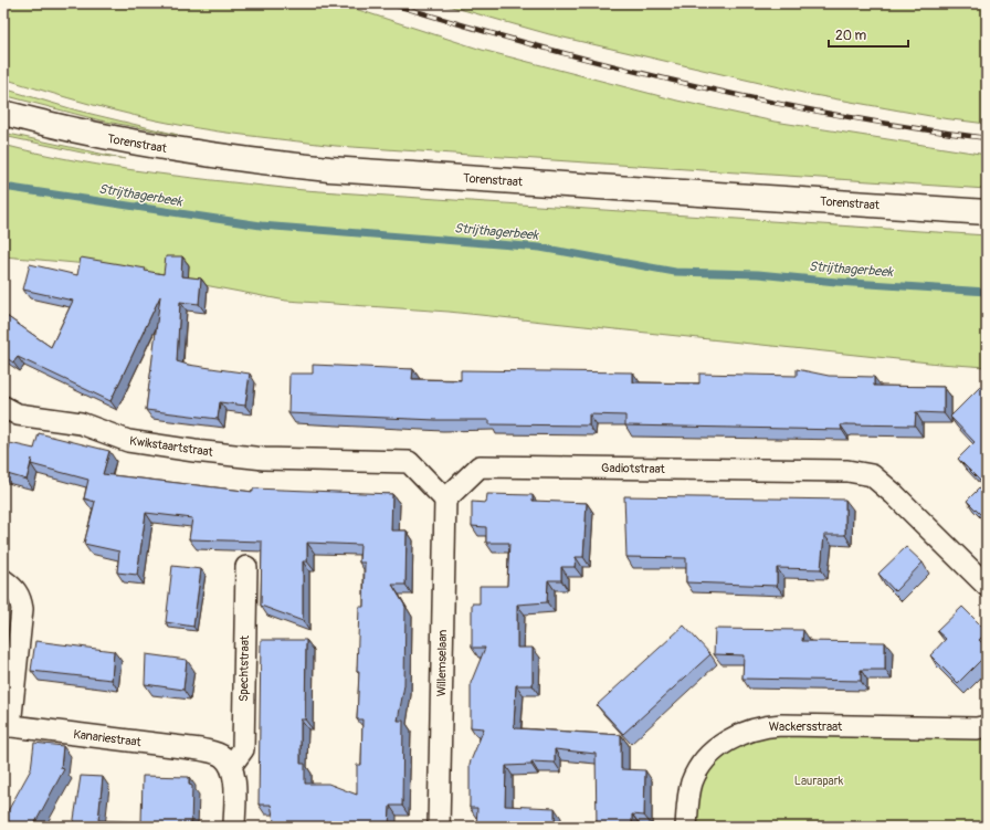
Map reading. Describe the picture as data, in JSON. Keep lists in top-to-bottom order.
{
  "streets": {
    "street": [
      "Torenstraat",
      "Kwikstaartstraat",
      "Gadiotstraat",
      "Willemselaan",
      "Spechtstraat",
      "Wackersstraat",
      "Kanariestraat"
    ]
  },
  "crossings": [
    ["Kwikstaartstraat", "Gadiotstraat"],
    ["Kwikstaartstraat", "Willemselaan"],
    ["Gadiotstraat", "Willemselaan"],
    ["Spechtstraat", "Kanariestraat"]
  ],
  "water": ["Strijthagerbeek"],
  "parks": ["Laurapark"],
  "scale_bar": "20 m"
}
